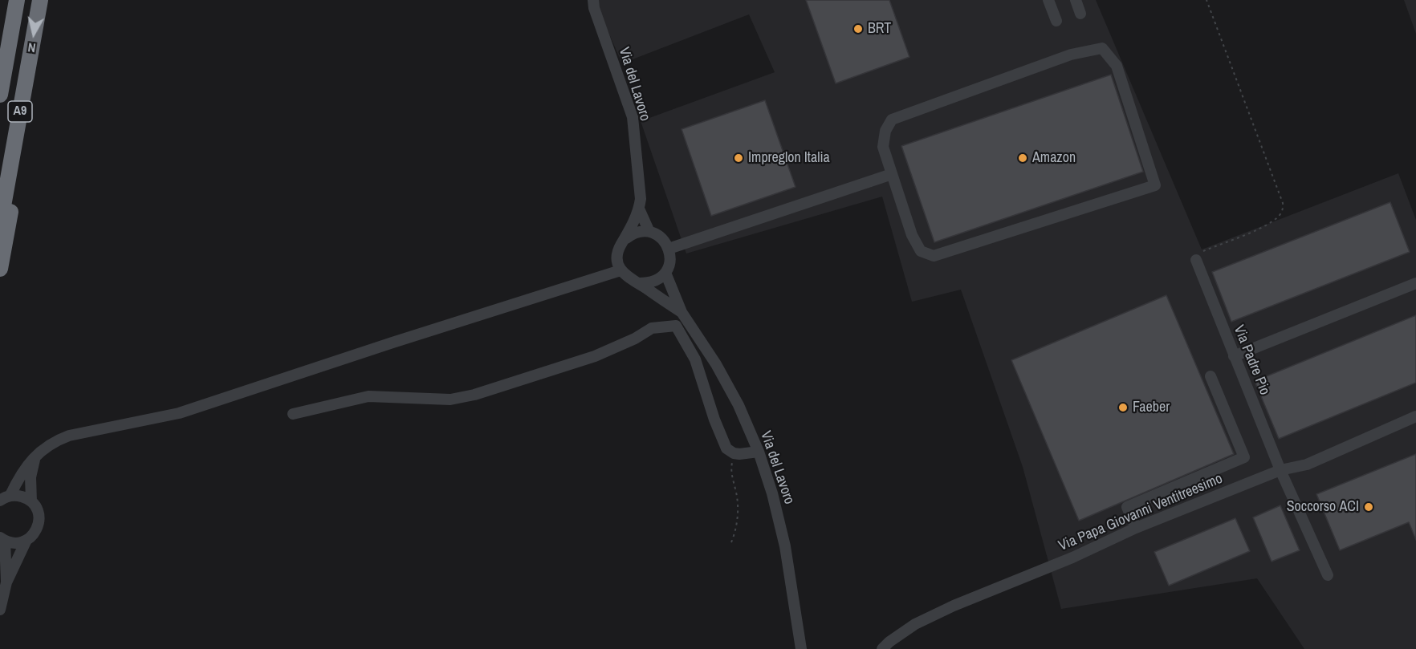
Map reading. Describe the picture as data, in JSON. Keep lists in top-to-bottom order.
{
  "streets": {
    "highway": ["A9"],
    "street": ["Via del Lavoro", "Via Padre Pio", "Via Papa Giovanni Ventitreesimo"]
  },
  "crossings": [
    ["Via Padre Pio", "Via Papa Giovanni Ventitreesimo"]
  ],
  "places": [
    "BRT",
    "Impreglon Italia",
    "Amazon",
    "Faeber",
    "Soccorso ACI"
  ],
  "north": "bottom"
}
